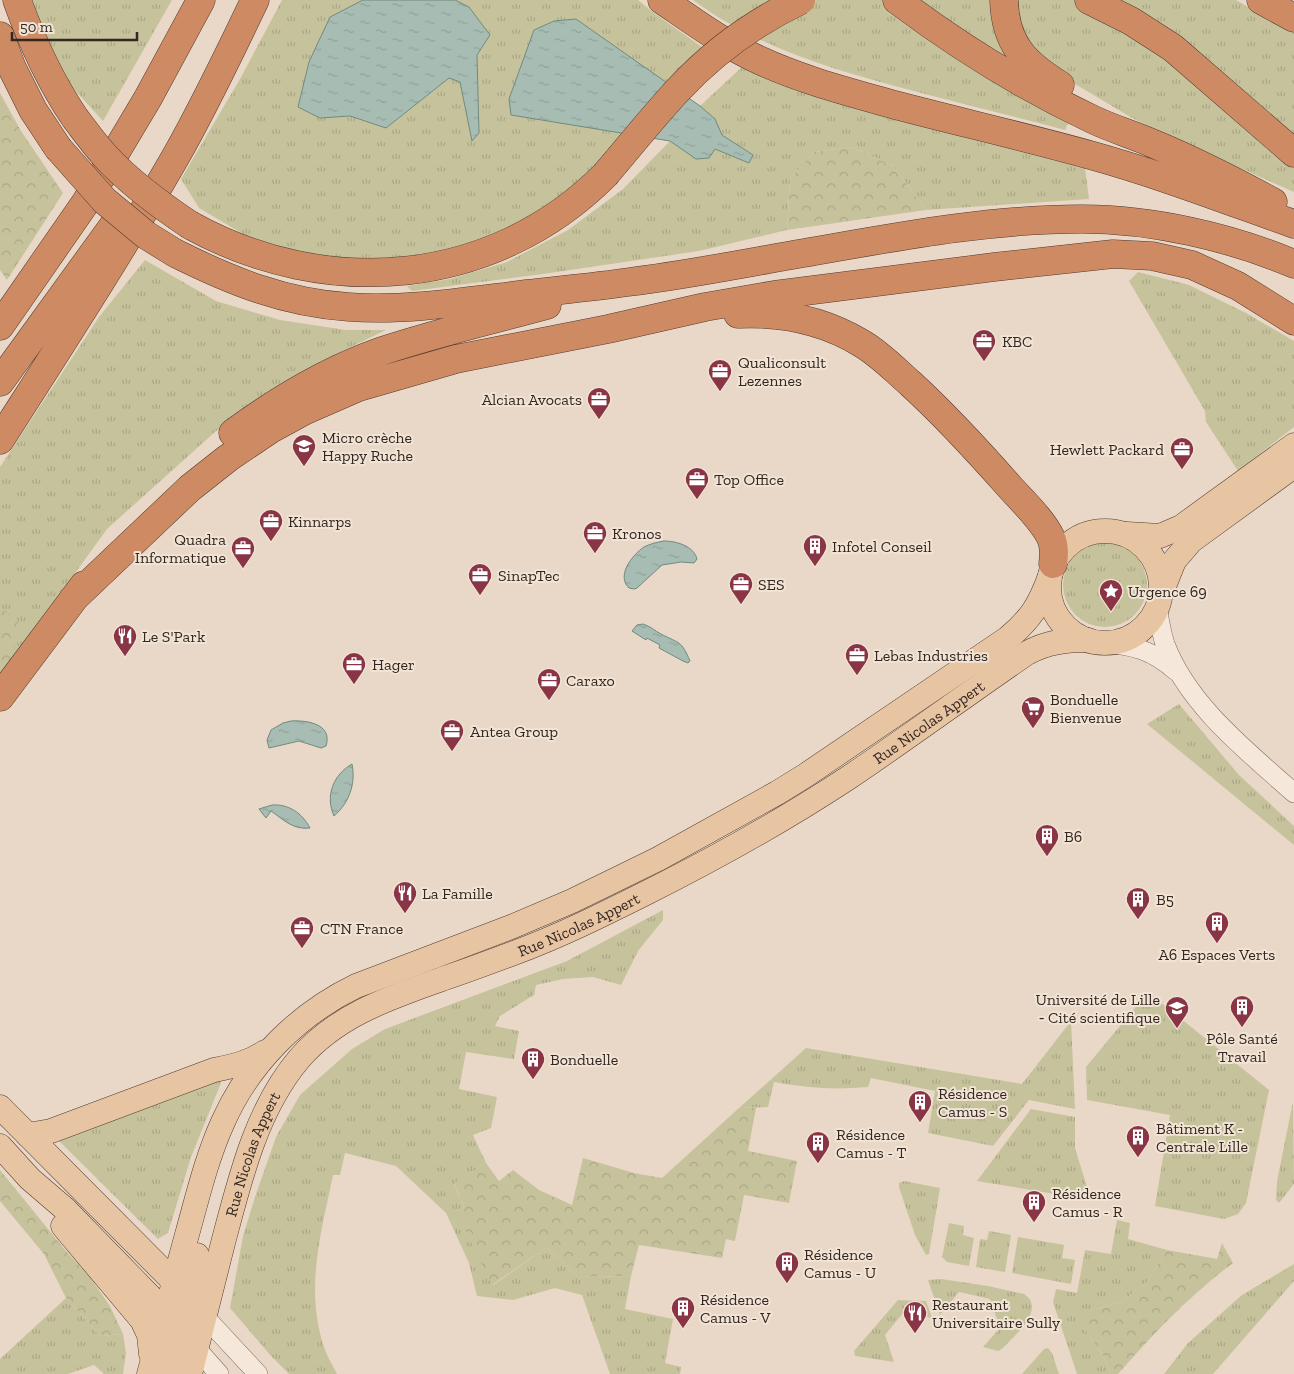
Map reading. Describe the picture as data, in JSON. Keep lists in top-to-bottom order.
{
  "streets": {
    "main road": ["Rue Nicolas Appert"]
  },
  "places": {
    "office": [
      "KBC",
      "Qualiconsult Lezennes",
      "Alcian Avocats",
      "Hewlett Packard",
      "Top Office",
      "Kinnarps",
      "Kronos",
      "Quadra Informatique",
      "SinapTec",
      "SES",
      "Lebas Industries",
      "Hager",
      "Caraxo",
      "Antea Group",
      "CTN France"
    ],
    "school or university": ["Micro crèche Happy Ruche", "Université de Lille ‐ Cité scientifique"],
    "building": [
      "Infotel Conseil",
      "B6",
      "B5",
      "A6 Espaces Verts",
      "Pôle Santé Travail",
      "Bonduelle",
      "Résidence Camus - S",
      "Bâtiment K - Centrale Lille",
      "Résidence Camus - T",
      "Résidence Camus - R",
      "Résidence Camus - U",
      "Résidence Camus - V"
    ],
    "place": ["Urgence 69"],
    "restaurant": ["Le S'Park", "La Famille", "Restaurant Universitaire Sully"],
    "supermarket": ["Bonduelle Bienvenue"]
  },
  "scale_bar": "50 m"
}
